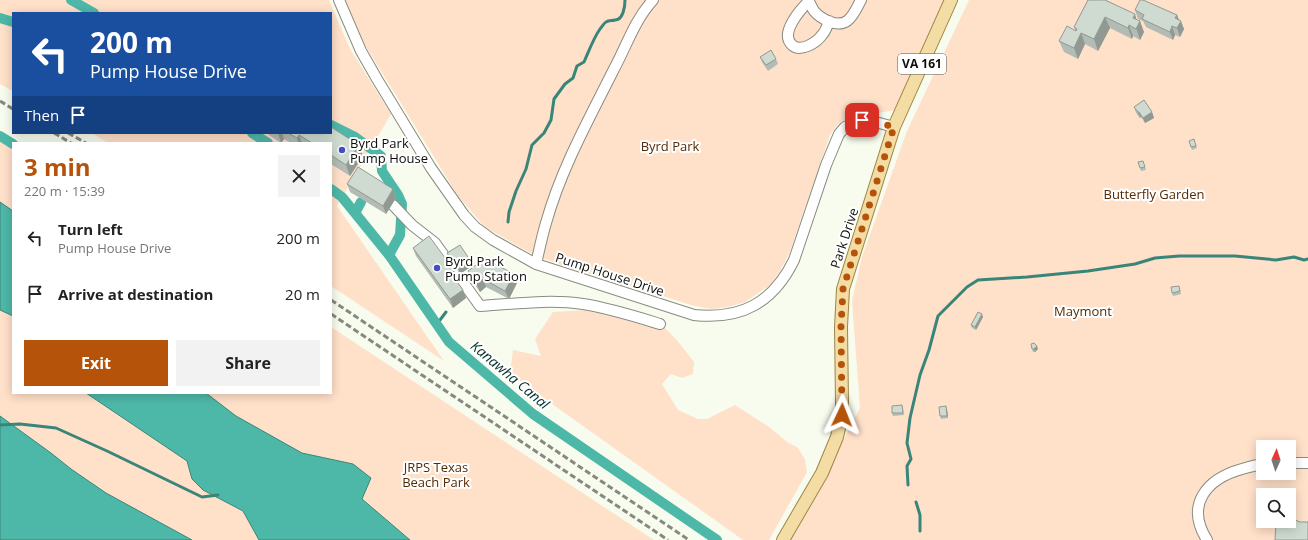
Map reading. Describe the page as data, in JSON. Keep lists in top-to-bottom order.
{
  "streets": {
    "main road": ["VA 161", "Park Drive"],
    "street": ["Pump House Drive"]
  },
  "crossings": [
    ["Park Drive", "Pump House Drive"]
  ],
  "water": ["Kanawha Canal"],
  "parks": [
    "Byrd Park",
    "Butterfly Garden",
    "Maymont",
    "JRPS Texas Beach Park"
  ],
  "places": ["Byrd Park Pump House", "Byrd Park Pump Station"],
  "north": "top",
  "page": {
    "turn": ["200 m", "Pump House Drive"],
    "then": "Then",
    "heading": ["3 min", "220 m · 15:39"],
    "list": [
      {
        "name": "Turn left",
        "note": "Pump House Drive",
        "value": "200 m"
      },
      {
        "name": "Arrive at destination",
        "value": "20 m"
      }
    ],
    "buttons": ["Exit", "Share"]
  }
}
